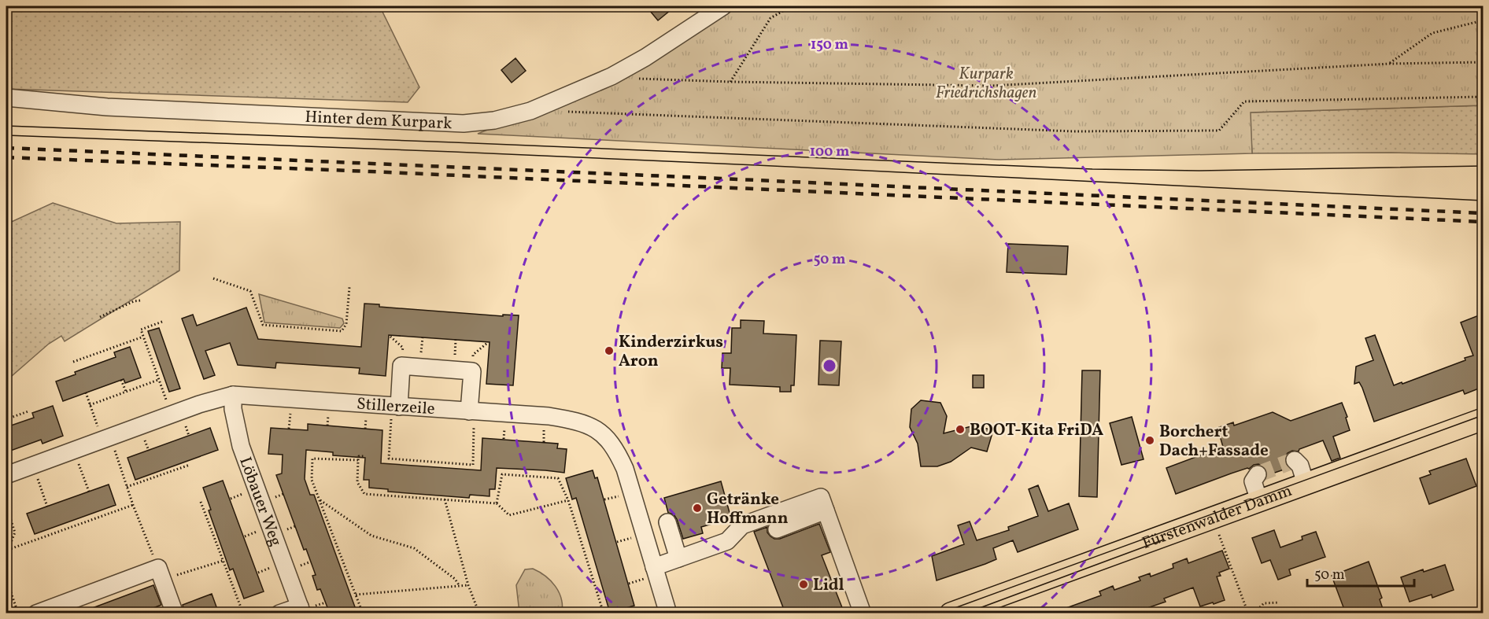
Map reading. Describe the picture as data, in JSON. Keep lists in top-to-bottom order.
{
  "streets": {
    "main road": ["Fürstenwalder Damm"],
    "street": ["Hinter dem Kurpark", "Stillerzeile", "Löbauer Weg"]
  },
  "crossings": [
    ["Stillerzeile", "Löbauer Weg"]
  ],
  "parks": ["Kurpark Friedrichshagen"],
  "places": [
    "Kinderzirkus Aron",
    "BOOT-Kita FriDA",
    "Borchert Dach+Fassade",
    "Getränke Hoffmann",
    "Lidl"
  ],
  "scale_bar": "50 m",
  "rings": ["150 m", "100 m", "50 m"]
}
